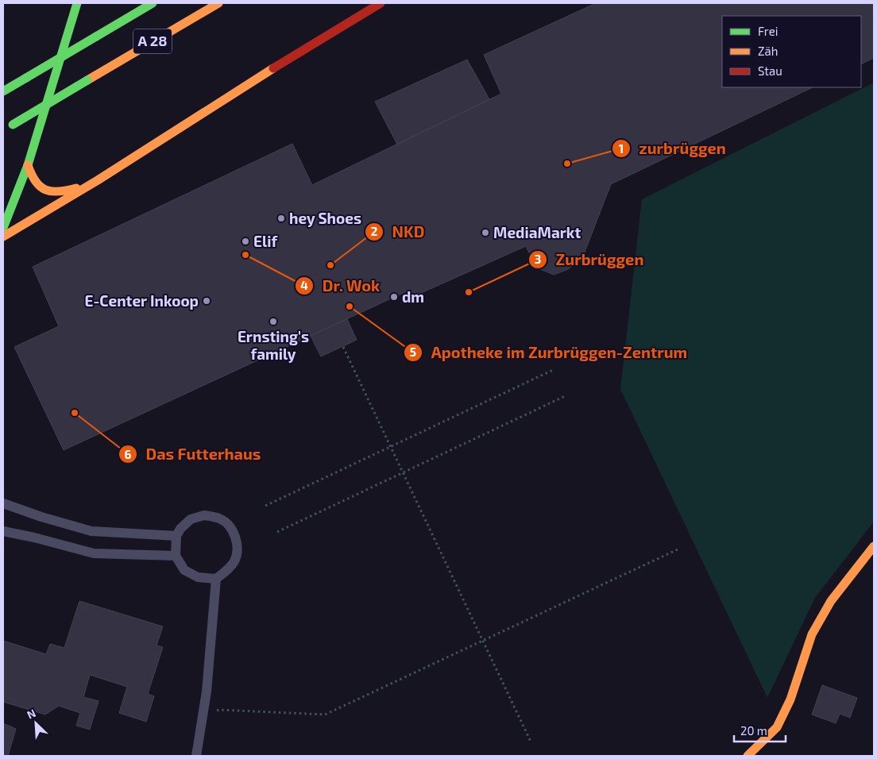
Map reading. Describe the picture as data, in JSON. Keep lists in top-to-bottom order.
{
  "streets": {
    "main road": ["A 28"]
  },
  "places": [
    "zurbrüggen",
    "hey Shoes",
    "MediaMarkt",
    "Elif",
    "Dr. Wok",
    "NKD",
    "Zurbrüggen",
    "dm",
    "E-Center Inkoop",
    "Apotheke im Zurbrüggen-Zentrum",
    "Ernsting's family",
    "Das Futterhaus"
  ],
  "legend": ["Frei", "Zäh", "Stau"],
  "scale_bar": "20 m",
  "north": "top left"
}
